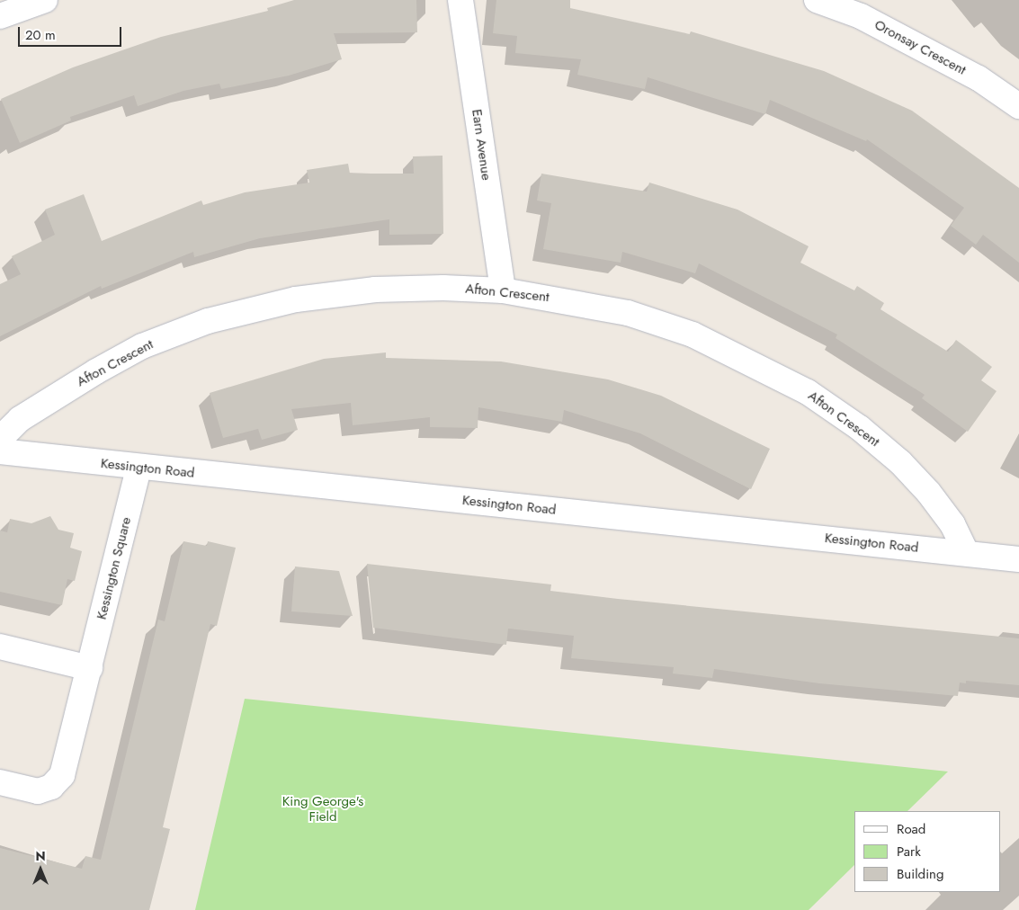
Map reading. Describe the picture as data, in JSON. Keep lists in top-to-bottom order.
{
  "streets": {
    "street": [
      "Oronsay Crescent",
      "Earn Avenue",
      "Afton Crescent",
      "Kessington Road",
      "Kessington Square"
    ]
  },
  "crossings": [
    ["Earn Avenue", "Afton Crescent"],
    ["Afton Crescent", "Kessington Road"],
    ["Kessington Road", "Kessington Square"]
  ],
  "parks": ["King George's Field"],
  "legend": ["Road", "Park", "Building"],
  "scale_bar": "20 m",
  "north": "top"
}
